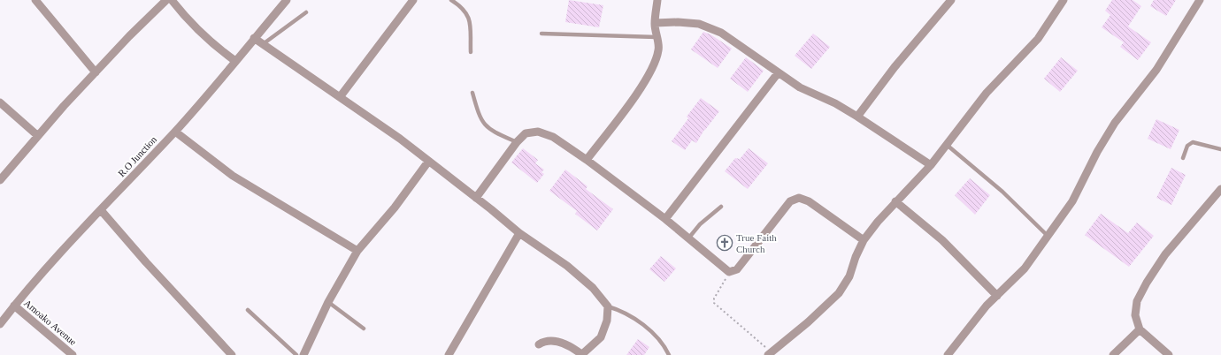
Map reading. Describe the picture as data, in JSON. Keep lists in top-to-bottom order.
{
  "streets": {
    "street": ["R.O Junction", "Amoako Avenue"]
  },
  "crossings": [
    ["R.O Junction", "Amoako Avenue"]
  ],
  "places": {
    "church": ["True Faith Church"]
  }
}
